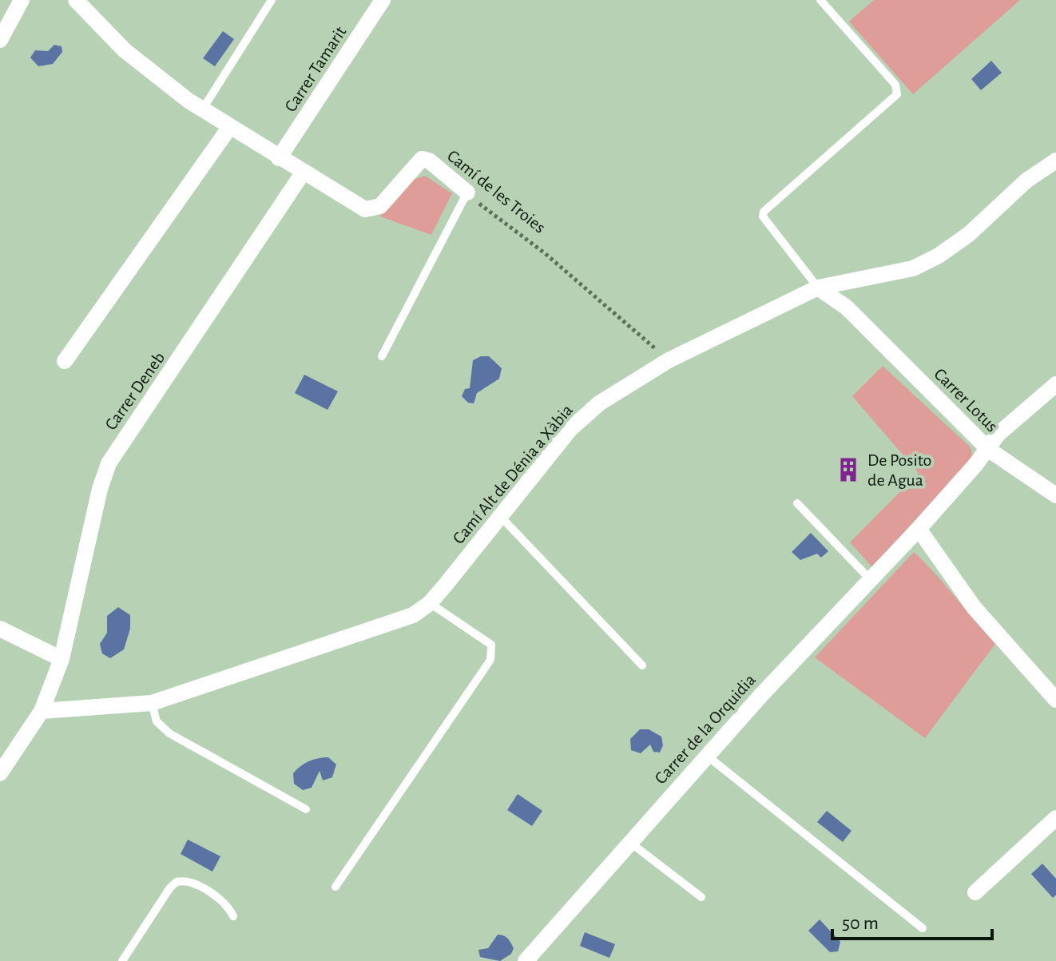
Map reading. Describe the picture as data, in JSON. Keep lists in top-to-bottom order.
{
  "streets": {
    "street": [
      "Carrer Tamarit",
      "Camí de les Troies",
      "Carrer Deneb",
      "Carrer Lotus",
      "Camí Alt de Dénia a Xàbia",
      "Carrer de la Orquidia"
    ]
  },
  "crossings": [
    ["Carrer Tamarit", "Camí de les Troies"],
    ["Camí de les Troies", "Carrer Deneb"],
    ["Camí de les Troies", "Camí Alt de Dénia a Xàbia"],
    ["Carrer Deneb", "Camí Alt de Dénia a Xàbia"],
    ["Carrer Lotus", "Camí Alt de Dénia a Xàbia"],
    ["Carrer Lotus", "Carrer de la Orquidia"]
  ],
  "places": {
    "building": ["De Posito de Agua"]
  },
  "scale_bar": "50 m"
}
